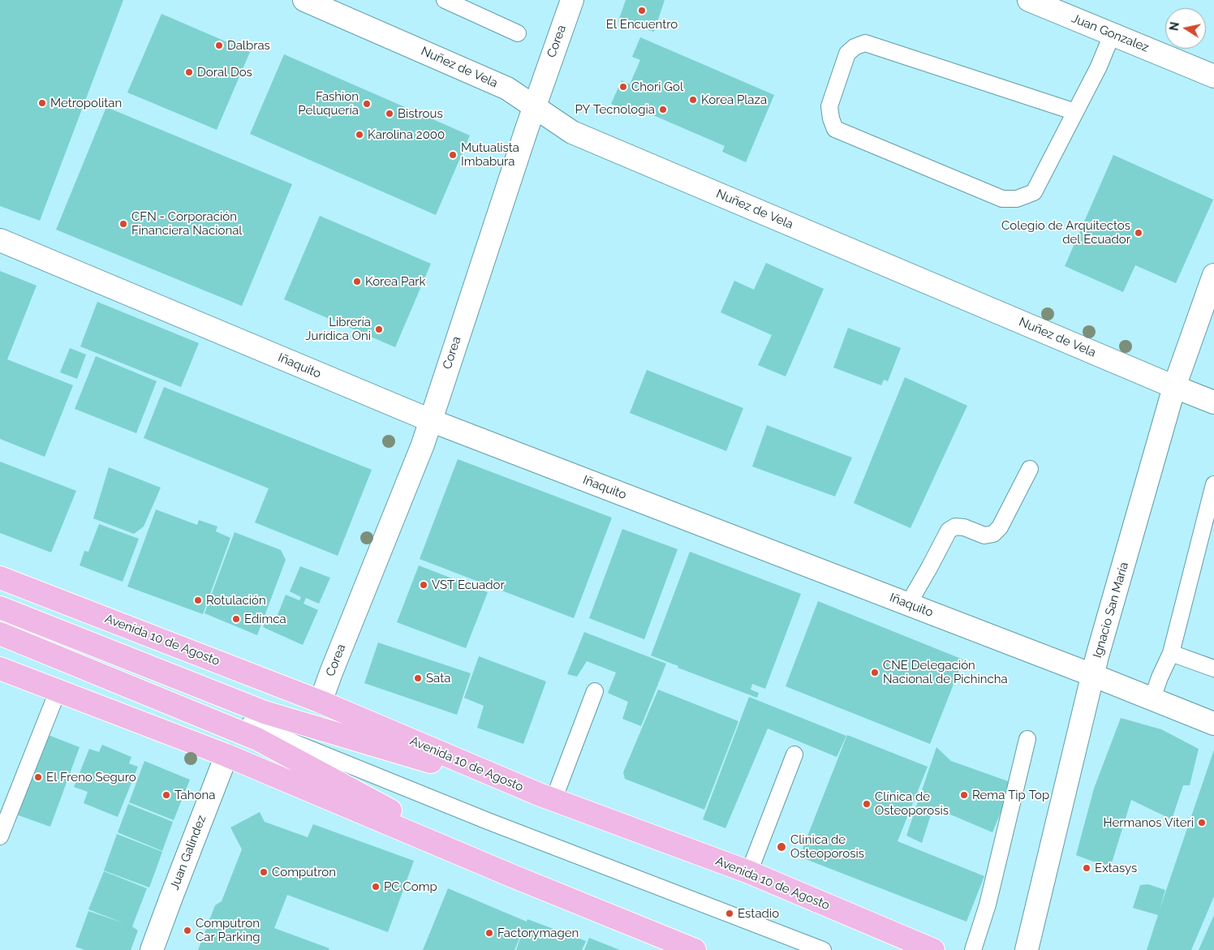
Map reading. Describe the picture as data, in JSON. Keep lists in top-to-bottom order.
{
  "streets": {
    "main road": ["Avenida 10 de Agosto"],
    "street": [
      "Juan Gonzalez",
      "Corea",
      "Nuñez de Vela",
      "Iñaquito",
      "Ignacio San María",
      "Juan Galindez"
    ]
  },
  "crossings": [
    ["Corea", "Nuñez de Vela"],
    ["Corea", "Iñaquito"],
    ["Corea", "Avenida 10 de Agosto"],
    ["Nuñez de Vela", "Ignacio San María"],
    ["Iñaquito", "Ignacio San María"]
  ],
  "places": [
    "El Encuentro",
    "Dalbras",
    "Doral Dos",
    "Chori Gol",
    "Korea Plaza",
    "Metropolitan",
    "Fashion Peluquería",
    "PY Tecnologia",
    "Bistrous",
    "Karolina 2000",
    "Mutualista Imbabura",
    "CFN - Corporación Financiera Nacional",
    "Colegio de Arquitectos del Ecuador",
    "Korea Park",
    "Librería Jurídica Oni",
    "VST Ecuador",
    "Rotulación",
    "Edimca",
    "CNE Delegación Nacional de Pichincha",
    "Sata",
    "El Freno Seguro",
    "Tahona",
    "Rema Tip Top",
    "Clínica de Osteoporosis",
    "Hermanos Viteri",
    "Clinica de Osteoporosis",
    "Extasys",
    "Computron",
    "PC Comp",
    "Estadio",
    "Computron Car Parking",
    "Factorymagen"
  ],
  "north": "left"
}
